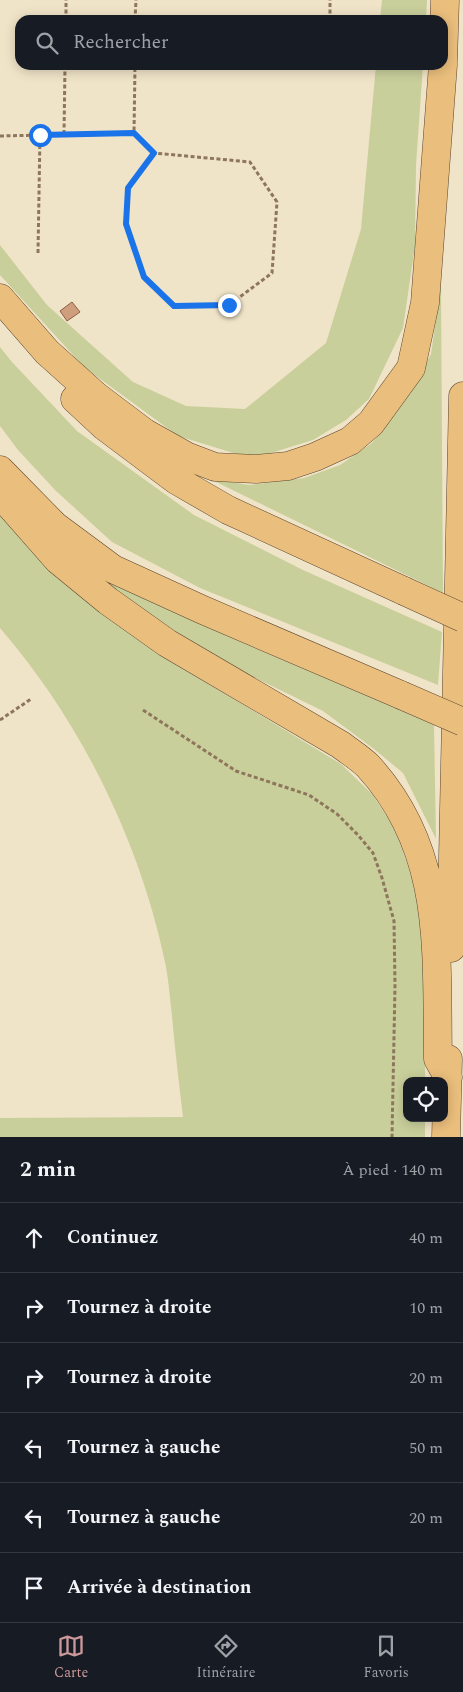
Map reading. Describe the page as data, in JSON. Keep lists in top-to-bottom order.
{
  "page": {
    "search": "Rechercher",
    "heading": ["2 min", "À pied · 140 m"],
    "list": [
      ["Continuez", "40 m"],
      ["Tournez à droite", "10 m"],
      ["Tournez à droite", "20 m"],
      ["Tournez à gauche", "50 m"],
      ["Tournez à gauche", "20 m"],
      "Arrivée à destination"
    ],
    "nav": ["Carte", "Itinéraire", "Favoris"]
  }
}
